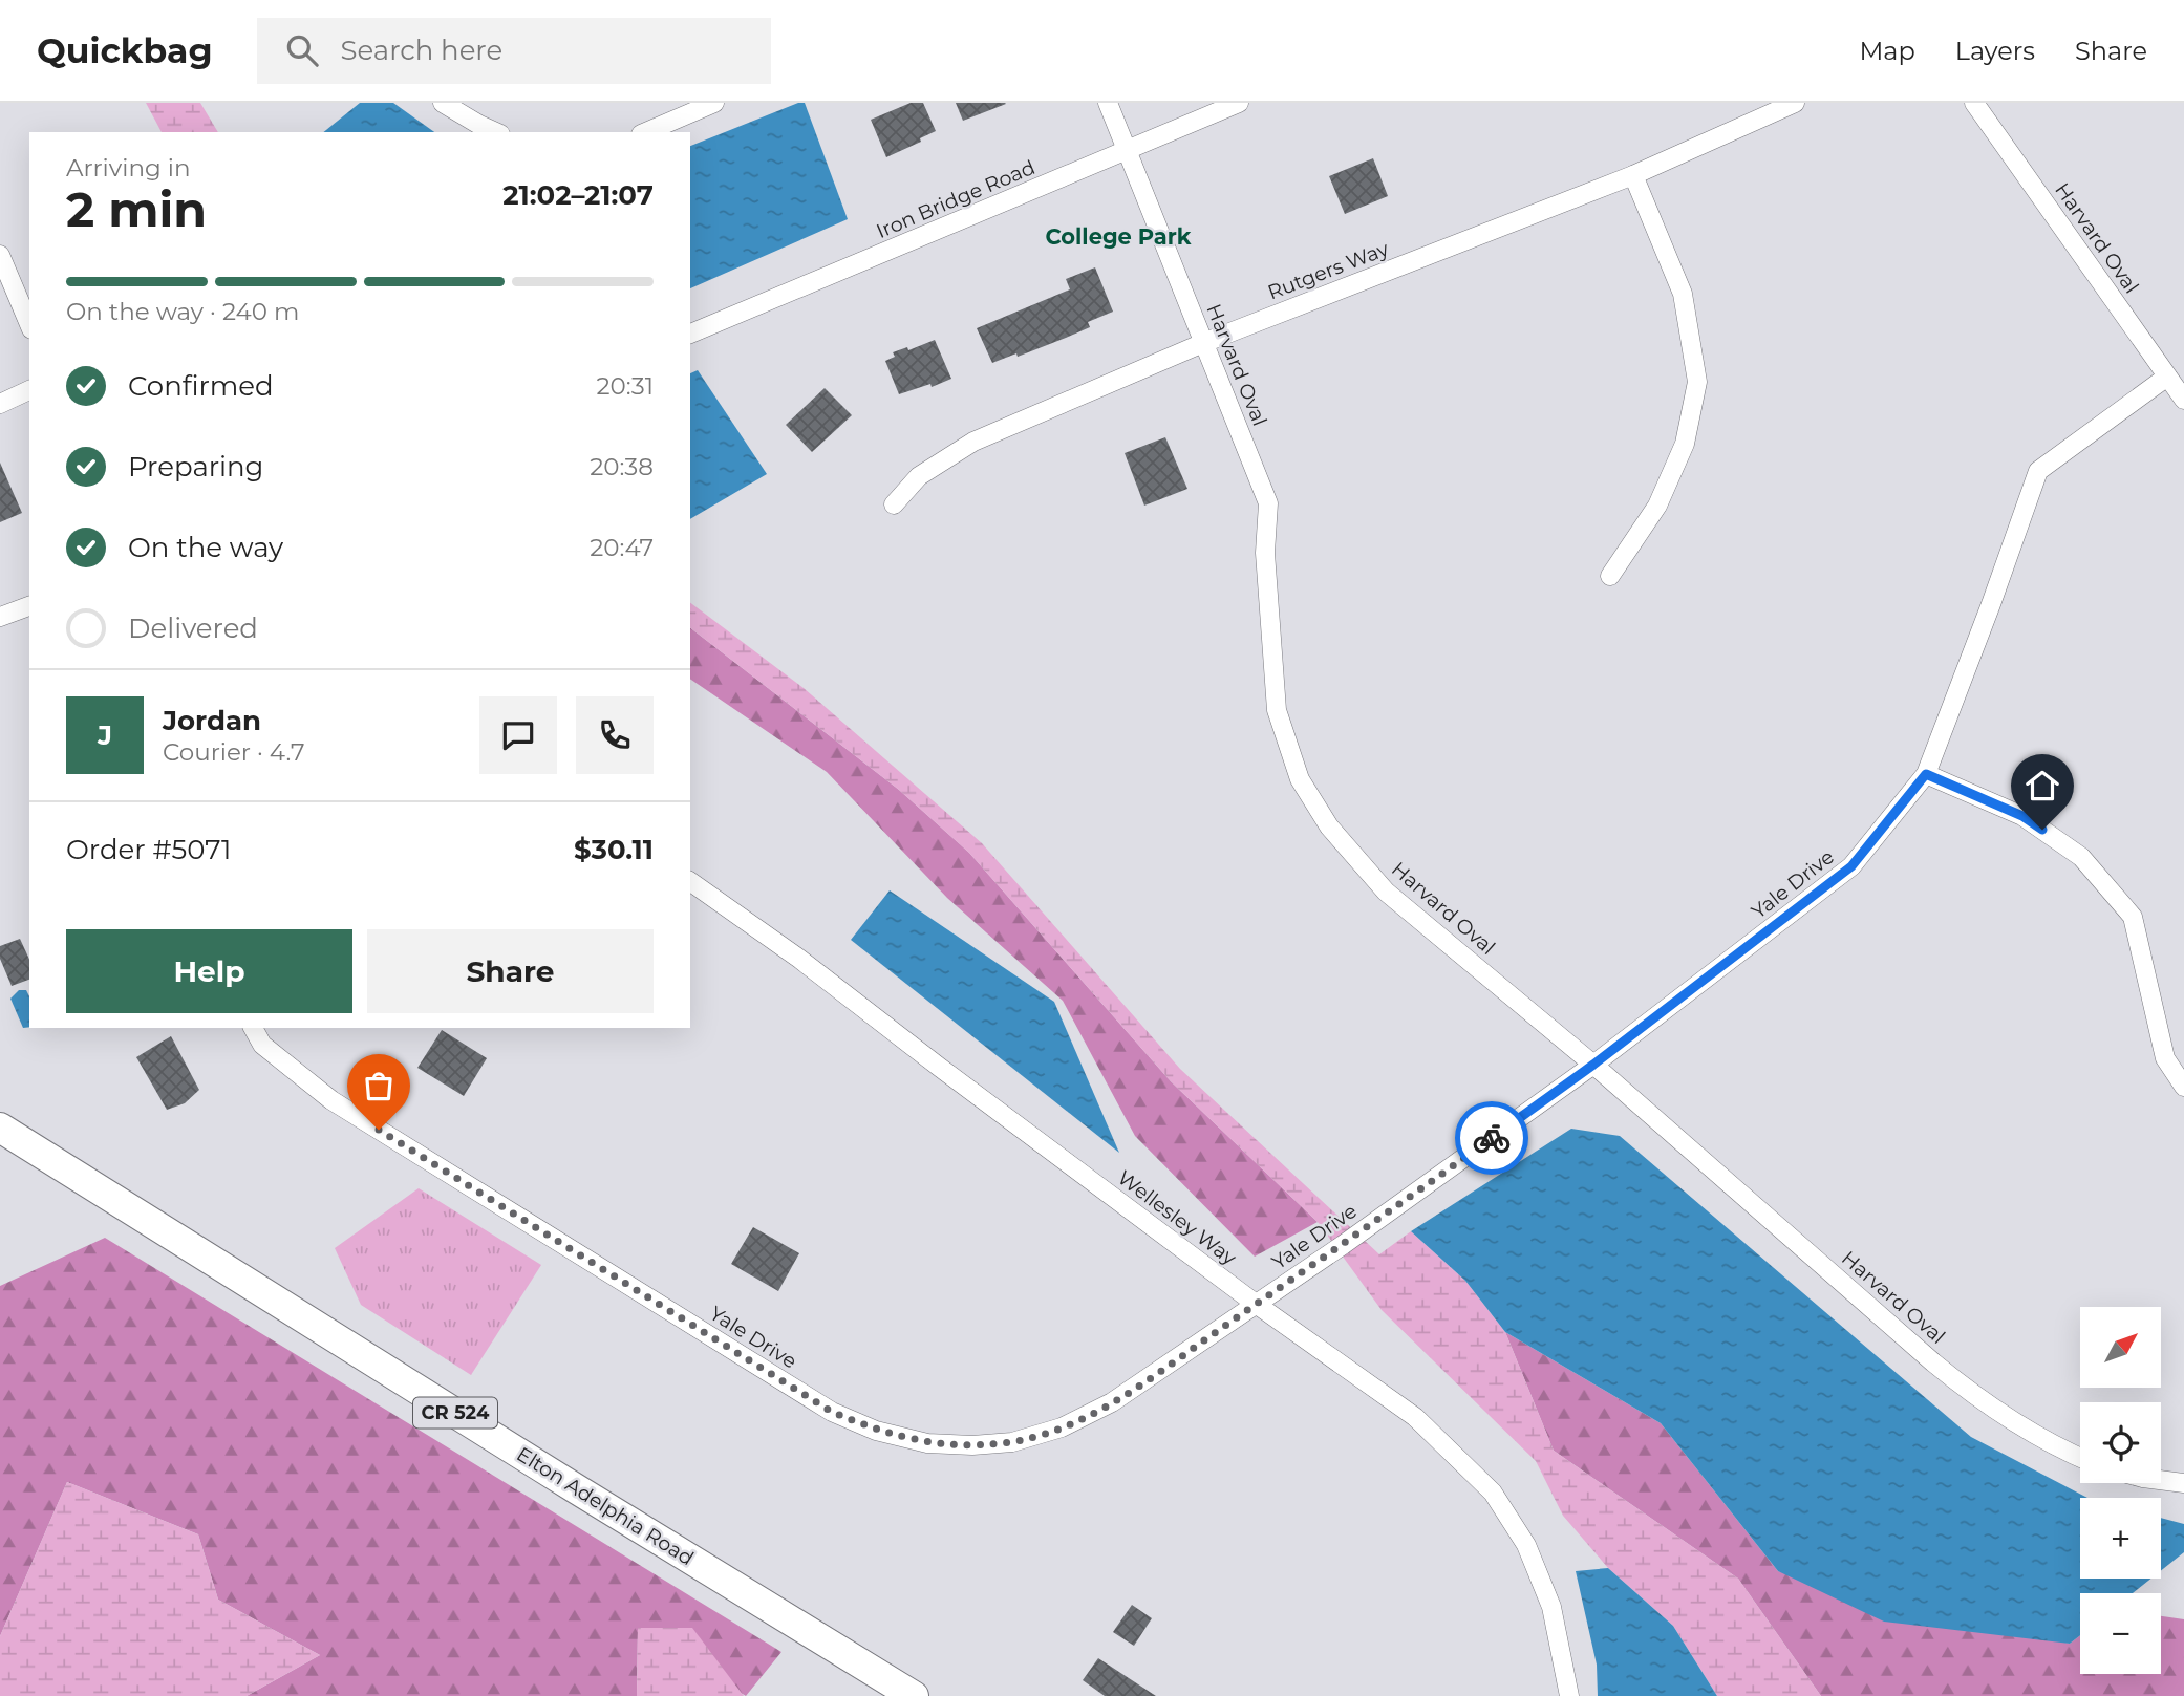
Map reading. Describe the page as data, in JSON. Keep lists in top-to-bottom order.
{
  "streets": {
    "main road": ["CR 524", "Elton Adelphia Road"],
    "street": [
      "Iron Bridge Road",
      "Harvard Oval",
      "Rutgers Way",
      "Yale Drive",
      "Wellesley Way"
    ]
  },
  "crossings": [
    ["Iron Bridge Road", "Harvard Oval"],
    ["Harvard Oval", "Rutgers Way"],
    ["Harvard Oval", "Yale Drive"],
    ["Yale Drive", "Wellesley Way"]
  ],
  "districts": ["College Park"],
  "north": "top right",
  "page": {
    "header": "Quickbag",
    "search": "Search here",
    "nav": ["Map", "Layers", "Share"],
    "heading": ["2 min", "Arriving in", "21:02–21:07"],
    "panel": [
      "Jordan",
      "Courier · 4.7",
      "Order #5071",
      "$30.11"
    ],
    "bar": "On the way · 240 m",
    "list": [
      ["Confirmed", "20:31"],
      ["Preparing", "20:38"],
      ["On the way", "20:47"],
      "Delivered"
    ],
    "round": "J",
    "buttons": ["Help", "Share"],
    "map_buttons": ["+", "−"]
  }
}
